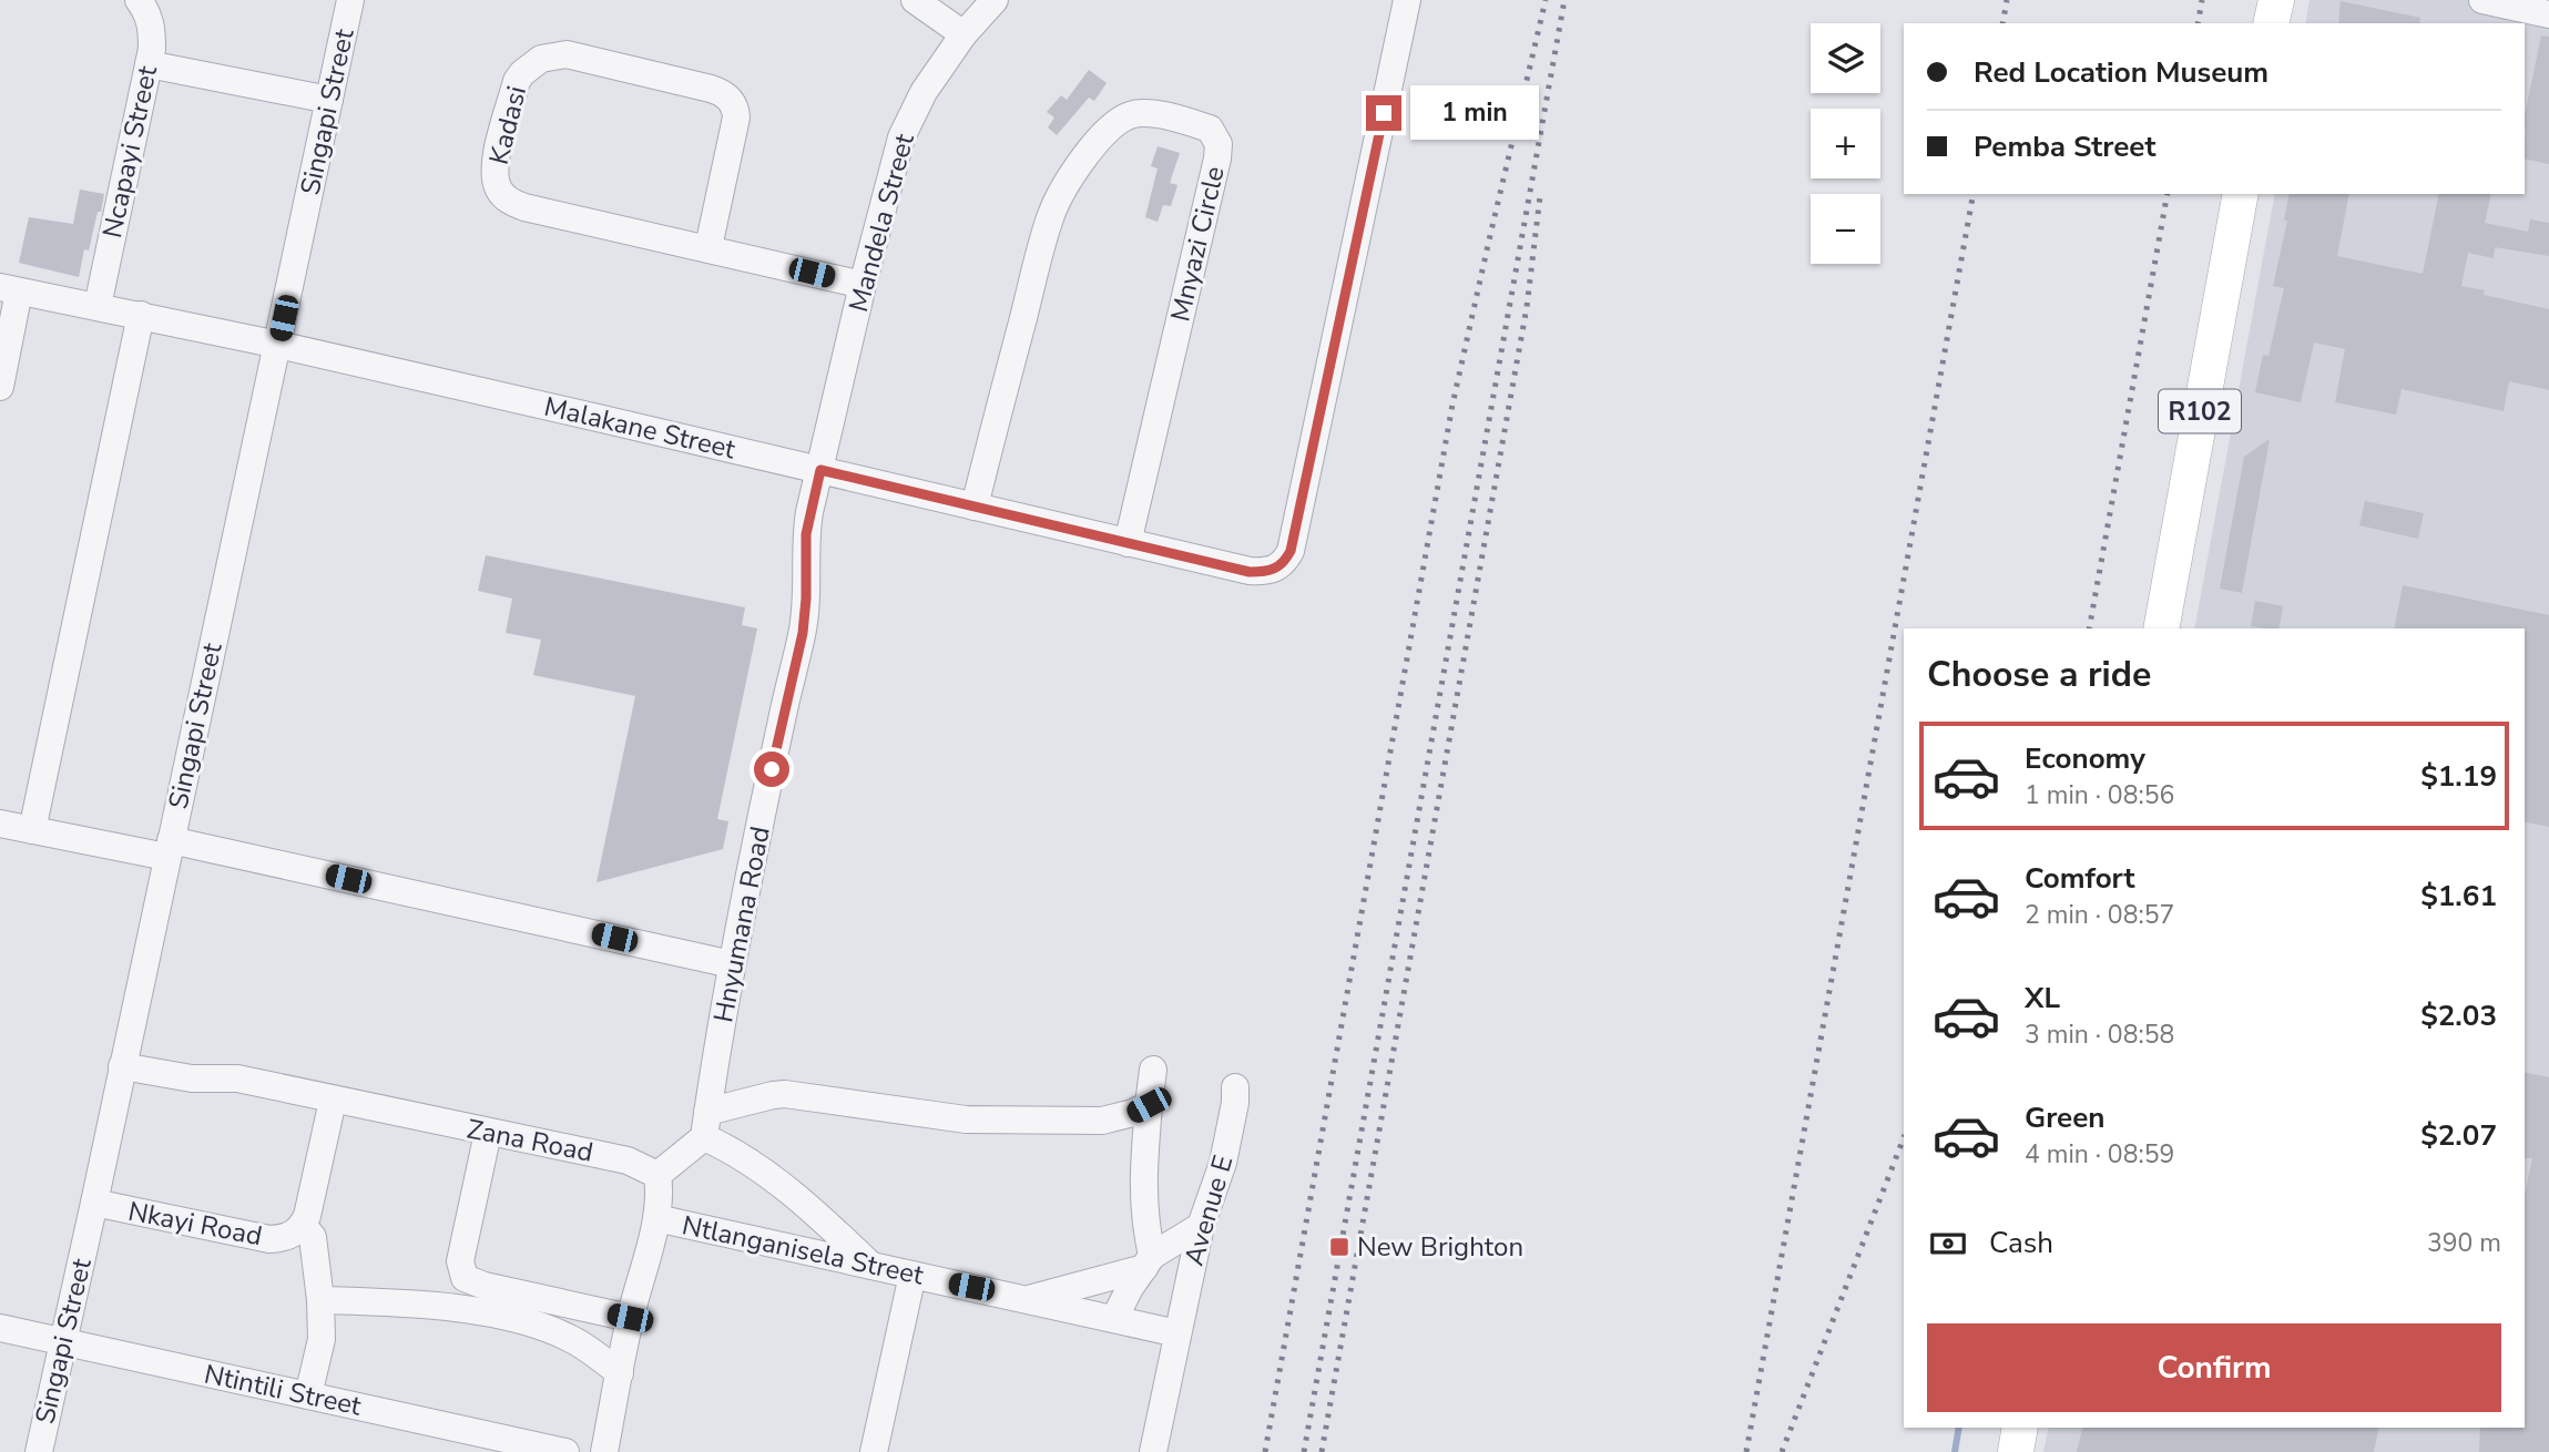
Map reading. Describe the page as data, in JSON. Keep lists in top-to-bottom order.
{
  "streets": {
    "main road": ["R102"],
    "street": [
      "Singapi Street",
      "Kadasi",
      "Ncapayi Street",
      "Mandela Street",
      "Mnyazi Circle",
      "Malakane Street",
      "Hnyumana Road",
      "Zana Road",
      "Avenue E",
      "Nkayi Road",
      "Ntlanganisela Street",
      "Ntintili Street"
    ]
  },
  "crossings": [
    ["Singapi Street", "Malakane Street"],
    ["Singapi Street", "Zana Road"],
    ["Singapi Street", "Nkayi Road"],
    ["Singapi Street", "Ntintili Street"],
    ["Kadasi", "Mandela Street"],
    ["Ncapayi Street", "Malakane Street"],
    ["Mandela Street", "Malakane Street"],
    ["Mandela Street", "Hnyumana Road"],
    ["Mnyazi Circle", "Malakane Street"],
    ["Malakane Street", "Hnyumana Road"],
    ["Zana Road", "Nkayi Road"],
    ["Avenue E", "Ntlanganisela Street"]
  ],
  "places": {
    "transit": ["New Brighton"]
  },
  "page": {
    "map_buttons": ["+", "−"],
    "banner": ["Red Location Museum", "Pemba Street"],
    "bubble": "1 min",
    "heading": "Choose a ride",
    "list": [
      {
        "name": "Economy",
        "note": "1 min · 08:56",
        "value": "$1.19"
      },
      {
        "name": "Comfort",
        "note": "2 min · 08:57",
        "value": "$1.61"
      },
      {
        "name": "XL",
        "note": "3 min · 08:58",
        "value": "$2.03"
      },
      {
        "name": "Green",
        "note": "4 min · 08:59",
        "value": "$2.07"
      }
    ],
    "pay": ["Cash", "390 m"],
    "buttons": "Confirm"
  }
}
